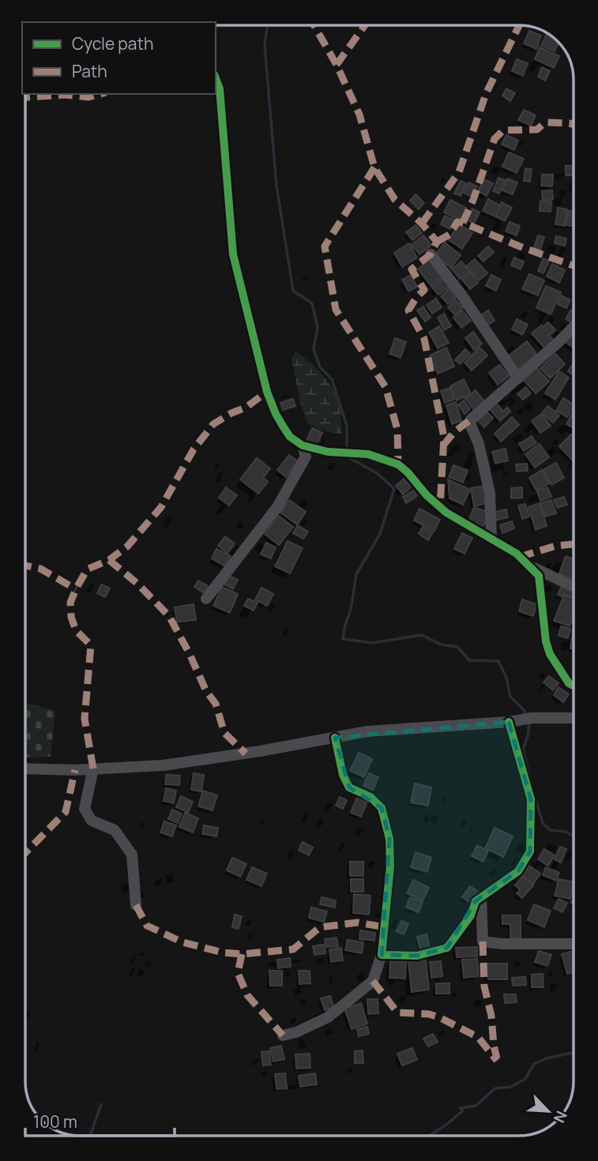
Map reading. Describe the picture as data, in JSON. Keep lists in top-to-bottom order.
{
  "legend": ["Cycle path", "Path"],
  "scale_bar": "100 m",
  "north": "bottom right"
}
